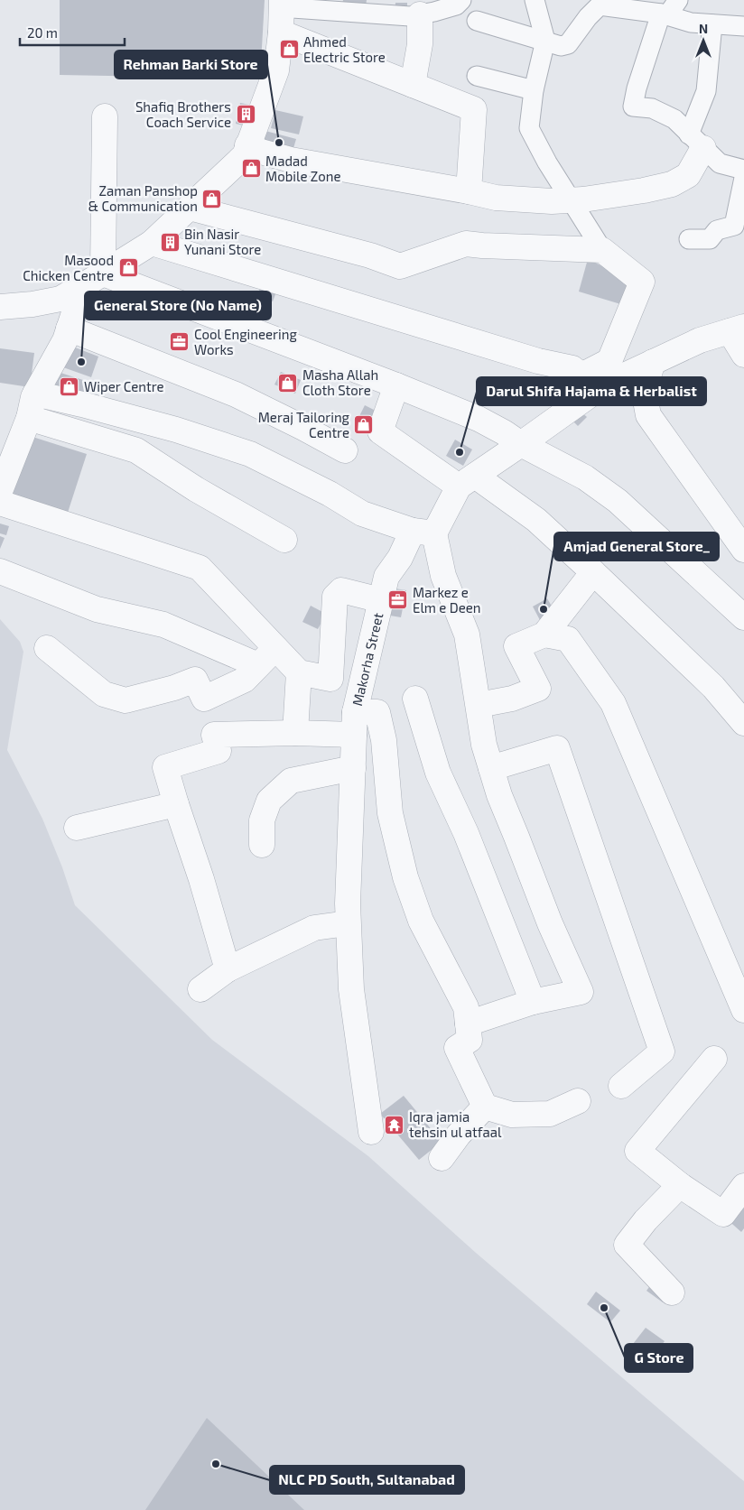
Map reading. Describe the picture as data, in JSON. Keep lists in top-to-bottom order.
{
  "streets": {
    "street": ["Makorha Street"]
  },
  "places": {
    "shop": [
      "Ahmed Electric Store",
      "Madad Mobile Zone",
      "Zaman Panshop & Communication",
      "Masood Chicken Centre",
      "Masha Allah Cloth Store",
      "Wiper Centre",
      "Meraj Tailoring Centre"
    ],
    "building": ["Shafiq Brothers Coach Service", "Bin Nasir Yunani Store"],
    "other": [
      "Rehman Barki Store",
      "General Store (No Name)",
      "Darul Shifa Hajama & Herbalist",
      "Amjad General Store_",
      "G Store",
      "NLC PD South, Sultanabad"
    ],
    "office": ["Cool Engineering Works", "Markez e Elm e Deen"],
    "temple": ["Iqra jamia tehsin ul atfaal"]
  },
  "scale_bar": "20 m",
  "north": "top"
}
